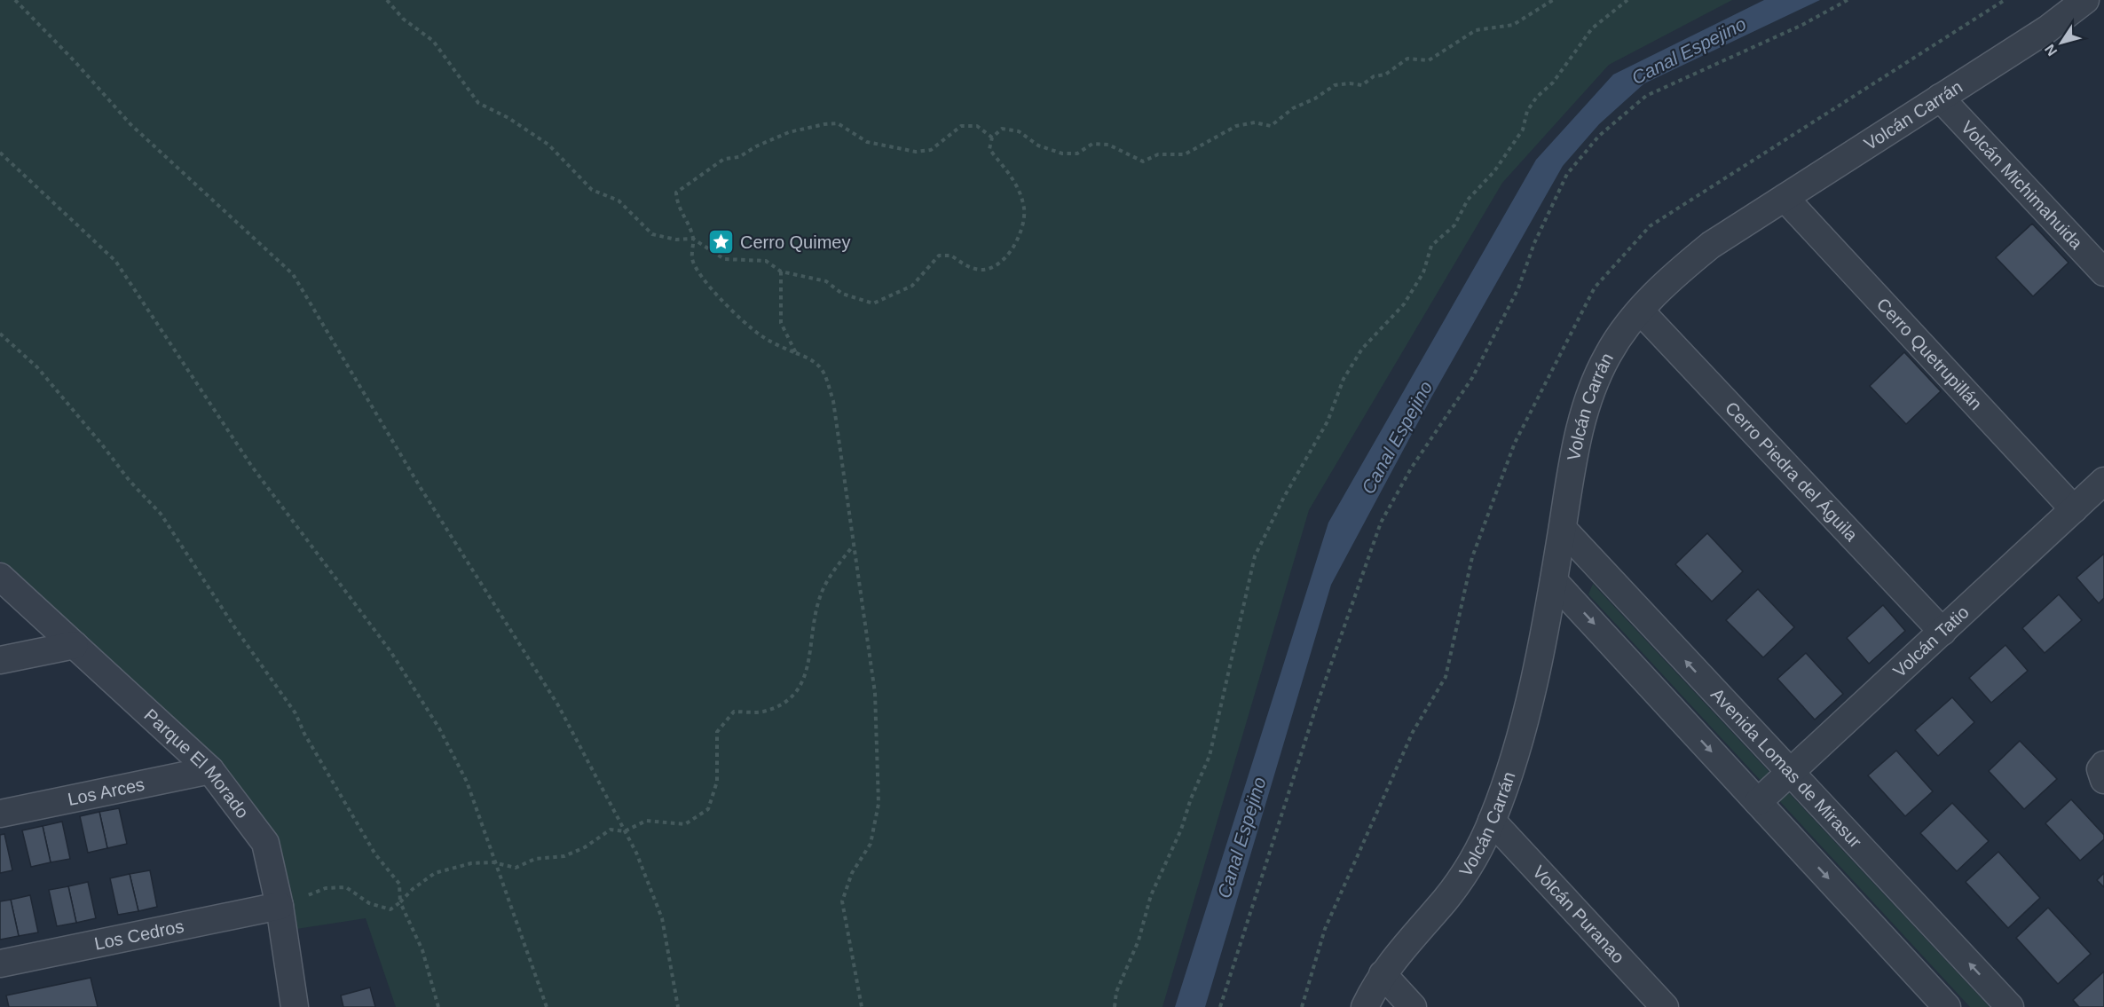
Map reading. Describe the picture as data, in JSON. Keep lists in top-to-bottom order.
{
  "streets": {
    "street": [
      "Volcán Carrán",
      "Volcán Michimahuida",
      "Cerro Quetrupillán",
      "Cerro Piedra del Águila",
      "Volcán Tatio",
      "Parque El Morado",
      "Avenida Lomas de Mirasur",
      "Los Arces",
      "Volcán Puranao",
      "Los Cedros"
    ]
  },
  "crossings": [
    ["Volcán Carrán", "Volcán Michimahuida"],
    ["Volcán Carrán", "Cerro Quetrupillán"],
    ["Volcán Carrán", "Cerro Piedra del Águila"],
    ["Volcán Carrán", "Avenida Lomas de Mirasur"],
    ["Volcán Carrán", "Volcán Puranao"],
    ["Cerro Quetrupillán", "Volcán Tatio"],
    ["Cerro Piedra del Águila", "Volcán Tatio"],
    ["Volcán Tatio", "Avenida Lomas de Mirasur"],
    ["Parque El Morado", "Los Arces"],
    ["Parque El Morado", "Los Cedros"]
  ],
  "water": ["Canal Espejino"],
  "places": {
    "place": ["Cerro Quimey"]
  },
  "north": "bottom left"
}
